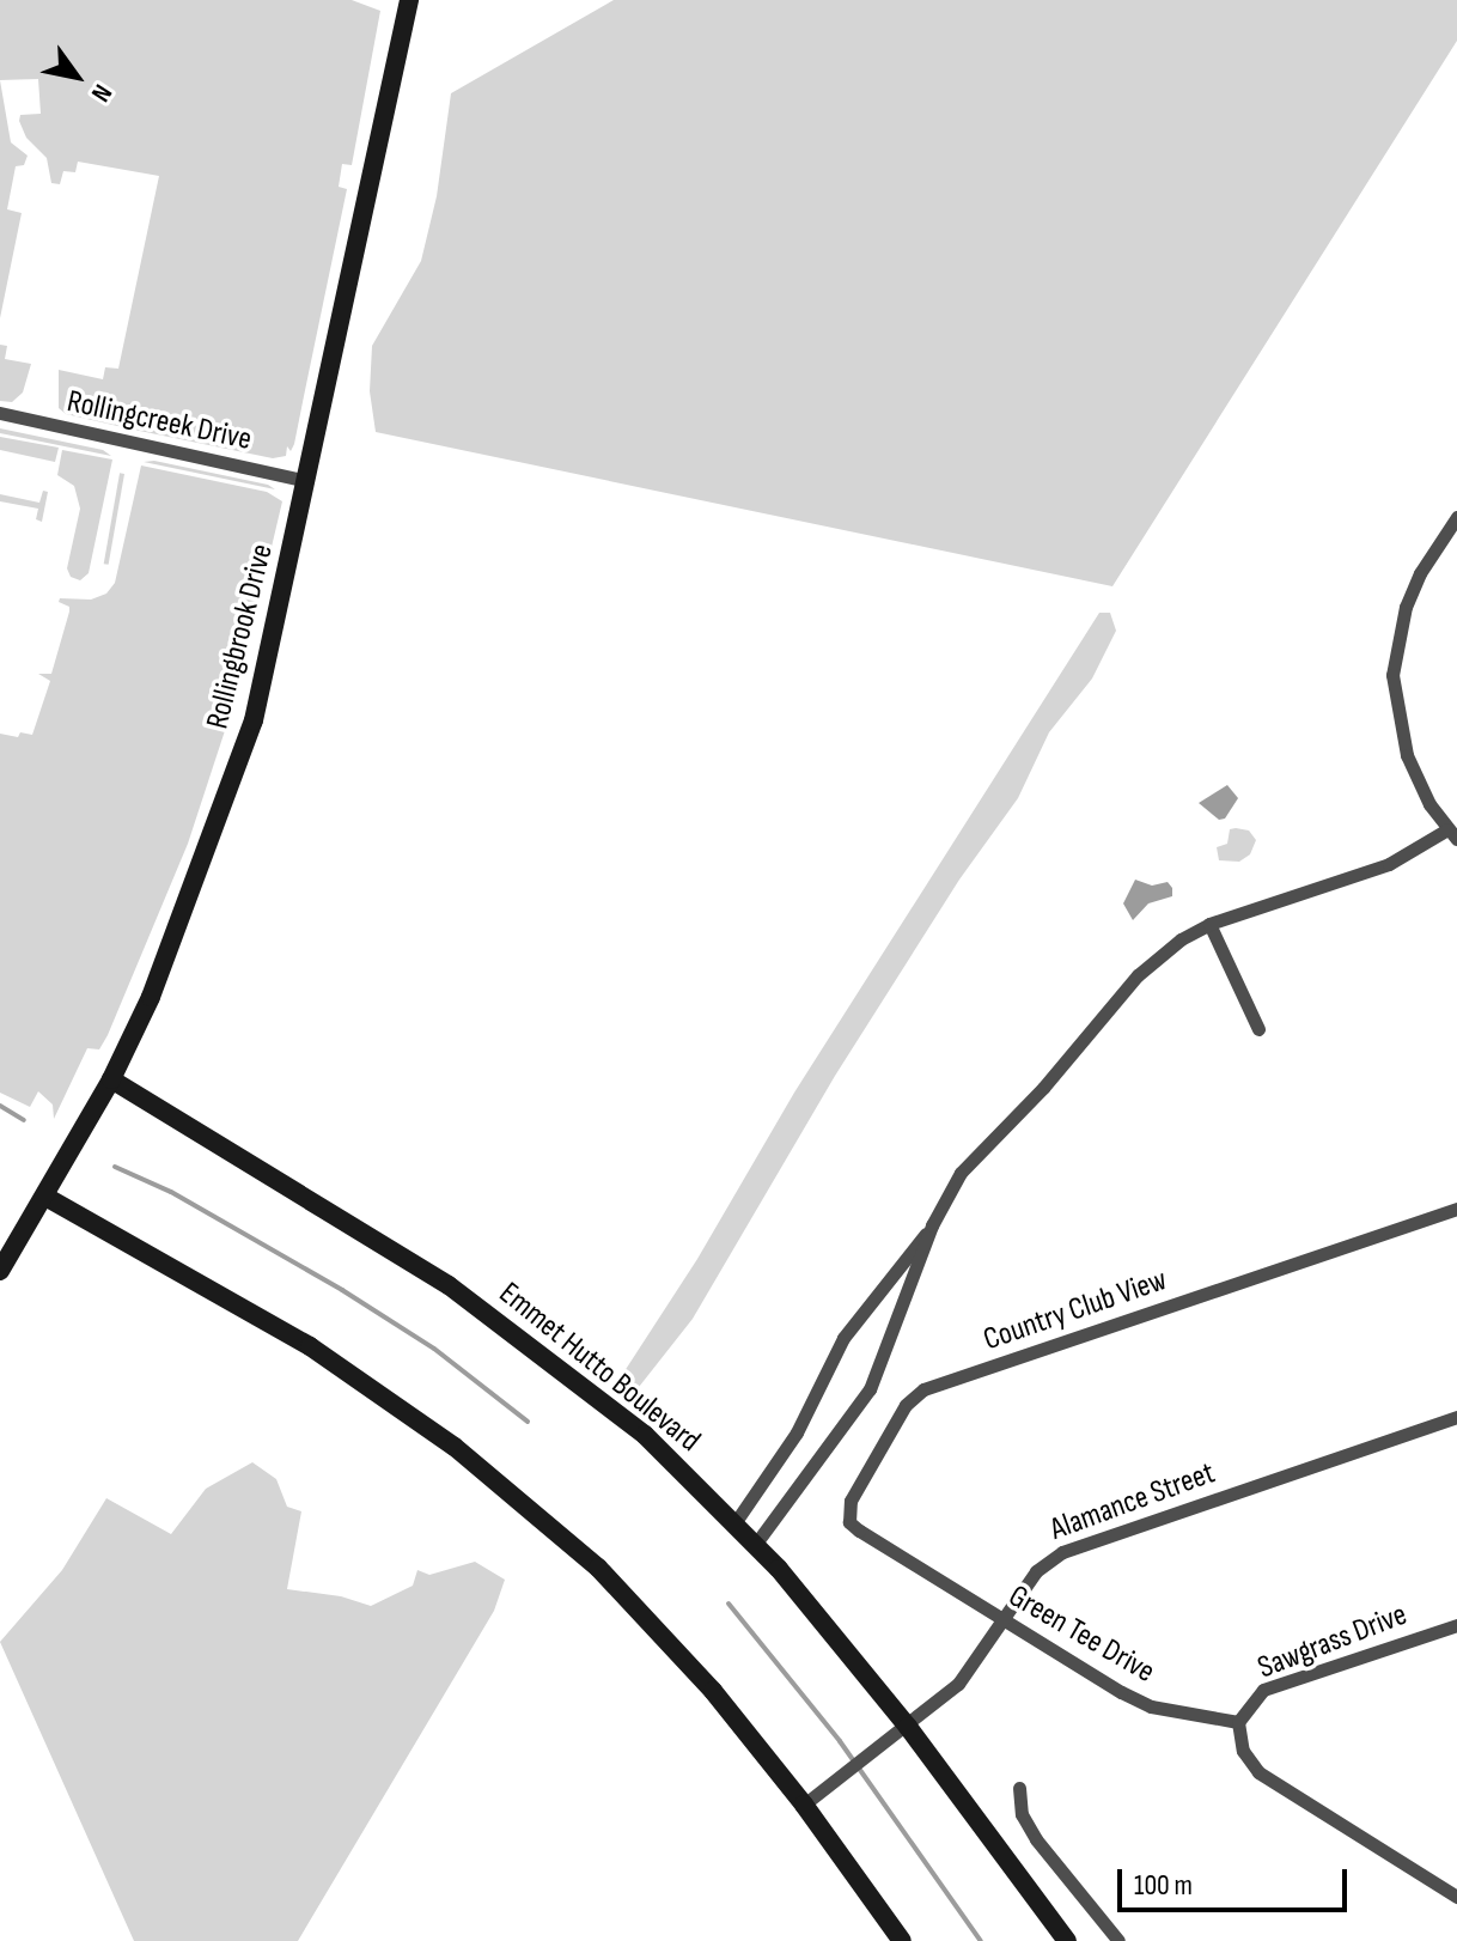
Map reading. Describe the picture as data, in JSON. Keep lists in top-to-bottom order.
{
  "streets": {
    "street": [
      "Rollingcreek Drive",
      "Rollingbrook Drive",
      "Country Club View",
      "Emmet Hutto Boulevard",
      "Alamance Street",
      "Green Tee Drive",
      "Sawgrass Drive"
    ]
  },
  "crossings": [
    ["Rollingcreek Drive", "Rollingbrook Drive"],
    ["Rollingbrook Drive", "Emmet Hutto Boulevard"],
    ["Country Club View", "Green Tee Drive"],
    ["Emmet Hutto Boulevard", "Alamance Street"],
    ["Alamance Street", "Green Tee Drive"],
    ["Green Tee Drive", "Sawgrass Drive"]
  ],
  "scale_bar": "100 m",
  "north": "bottom right"
}
